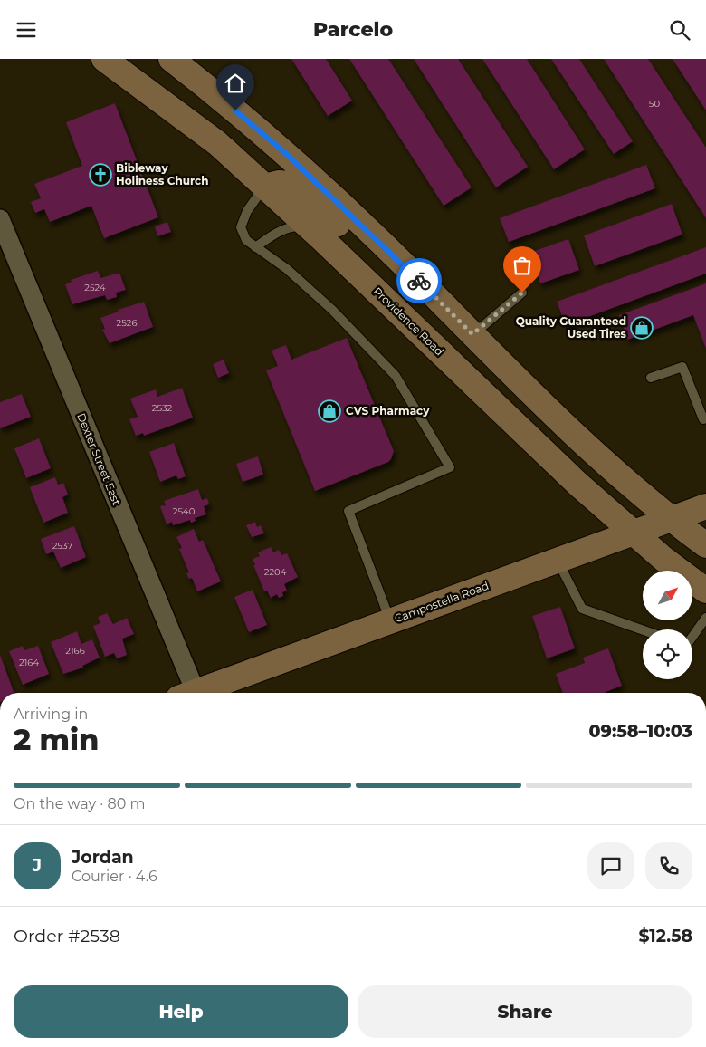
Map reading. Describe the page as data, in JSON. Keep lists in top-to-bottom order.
{
  "streets": {
    "main road": ["Providence Road", "Campostella Road"],
    "street": ["Dexter Street East"]
  },
  "crossings": [
    ["Providence Road", "Campostella Road"]
  ],
  "places": {
    "church": ["Bibleway Holiness Church"],
    "shop": ["Quality Guaranteed Used Tires", "CVS Pharmacy"]
  },
  "house_numbers": [
    "50",
    "2524",
    "2526",
    "2532",
    "2540",
    "2537",
    "2204",
    "2166",
    "2164"
  ],
  "north": "top right",
  "page": {
    "header": "Parcelo",
    "heading": ["2 min", "Arriving in", "09:58–10:03"],
    "panel": [
      "Jordan",
      "Courier · 4.6",
      "Order #2538",
      "$12.58"
    ],
    "bar": "On the way · 80 m",
    "round": "J",
    "buttons": ["Help", "Share"]
  }
}
